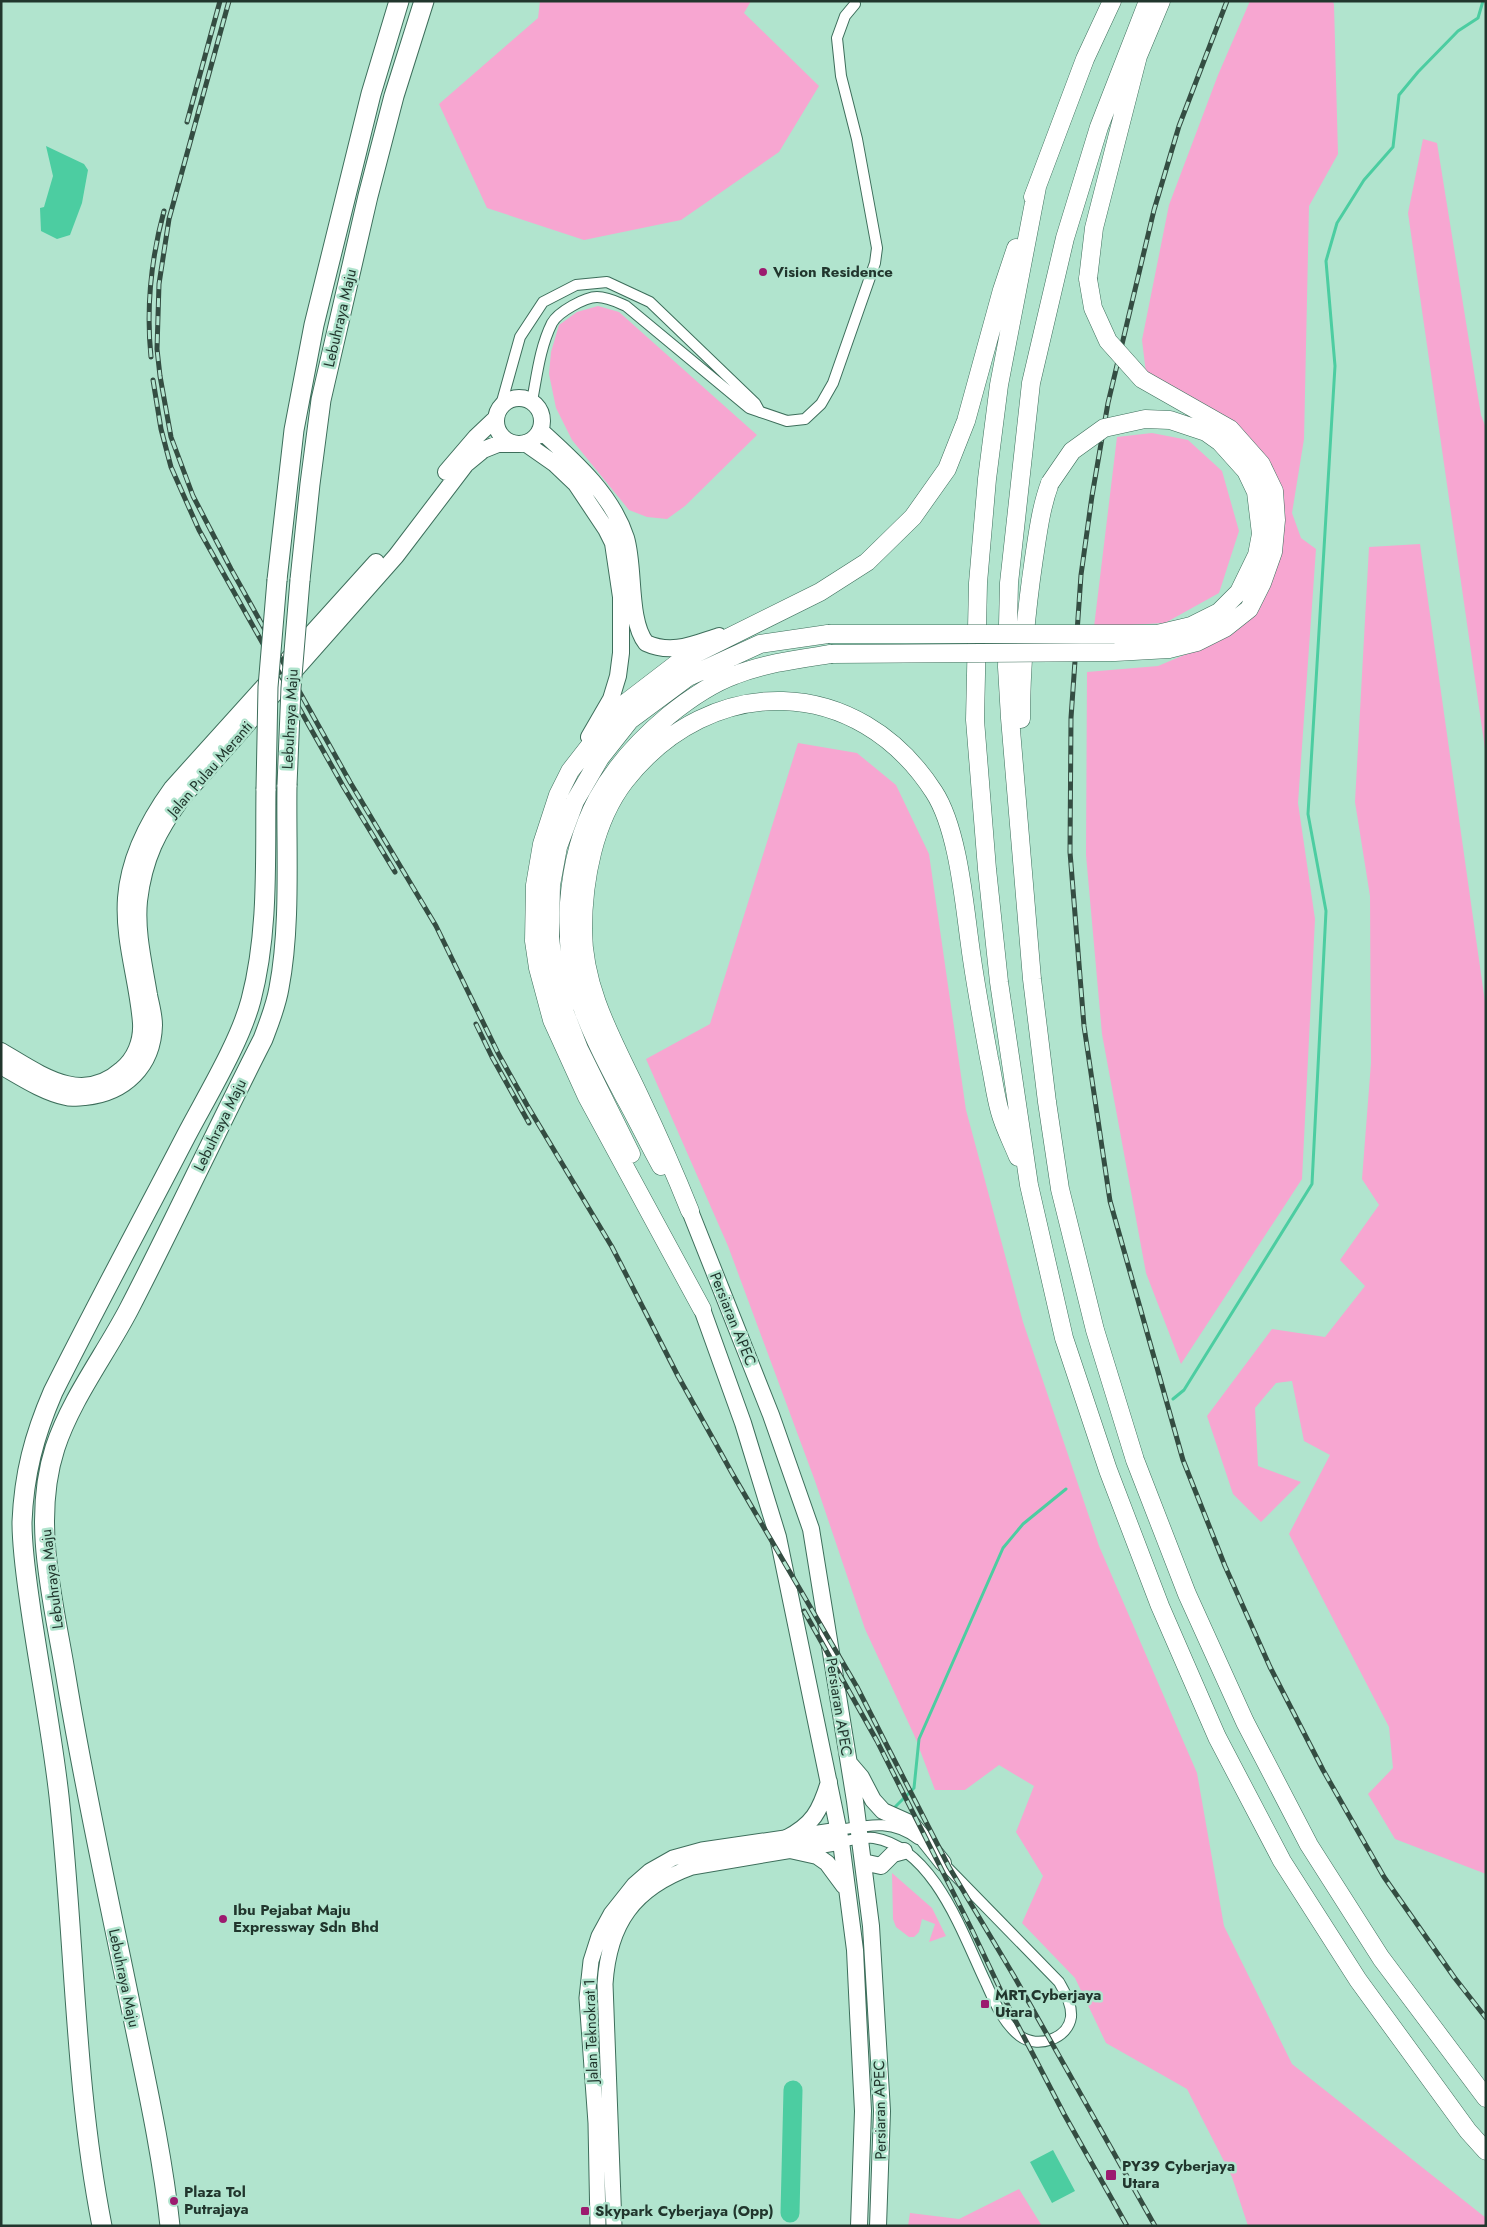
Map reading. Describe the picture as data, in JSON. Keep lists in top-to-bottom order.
{
  "streets": {
    "highway": ["Lebuhraya Maju"],
    "main road": ["Jalan Pulau Meranti", "Persiaran APEC", "Jalan Teknokrat 1"]
  },
  "crossings": [
    ["Persiaran APEC", "Jalan Teknokrat 1"]
  ],
  "places": {
    "other": ["Vision Residence", "Ibu Pejabat Maju Expressway Sdn Bhd", "Plaza Tol Putrajaya"],
    "transit": ["MRT Cyberjaya Utara", "PY39 Cyberjaya Utara", "Skypark Cyberjaya (Opp)"]
  }
}
